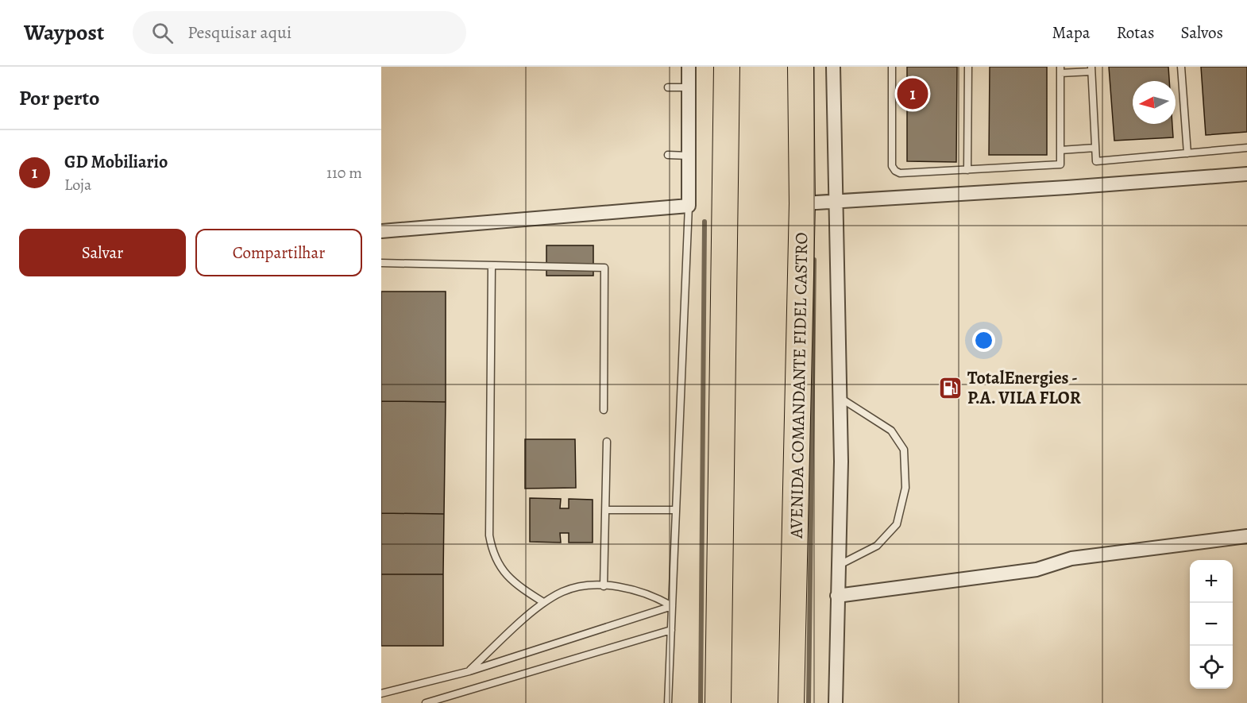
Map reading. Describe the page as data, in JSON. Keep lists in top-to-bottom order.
{
  "streets": {
    "highway": ["AVENIDA COMANDANTE FIDEL CASTRO"]
  },
  "places": {
    "fuel station": ["TotalEnergies - P.A. VILA FLOR"]
  },
  "north": "left",
  "page": {
    "header": "Waypost",
    "search": "Pesquisar aqui",
    "nav": ["Mapa", "Rotas", "Salvos"],
    "heading": "Por perto",
    "pins": "1",
    "list": [
      {
        "mark": "1",
        "name": "GD Mobiliario",
        "note": "Loja",
        "value": "110 m"
      }
    ],
    "buttons": ["Salvar", "Compartilhar"],
    "map_buttons": ["+", "−"]
  }
}
